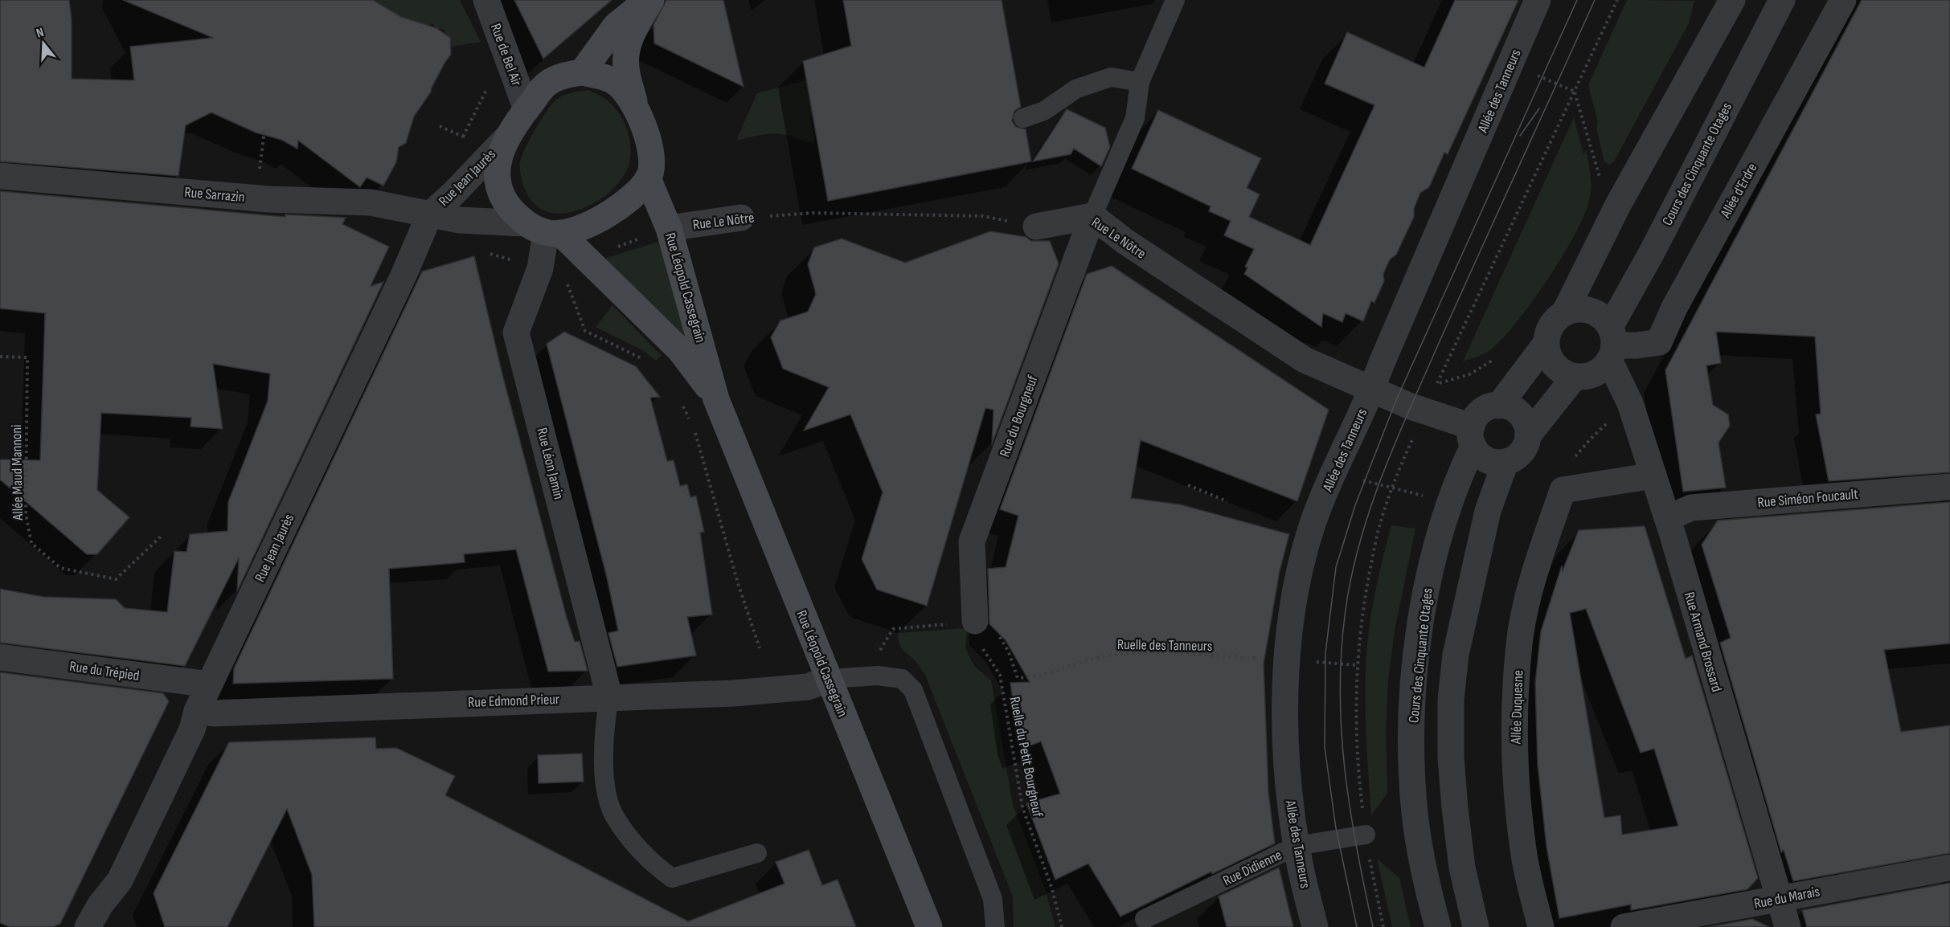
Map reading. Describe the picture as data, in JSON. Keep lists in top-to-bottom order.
{
  "streets": {
    "main road": ["Rue Léopold Cassegrain"],
    "street": [
      "Rue de Bel Air",
      "Allée des Tanneurs",
      "Cours des Cinquante Otages",
      "Rue Jean Jaurès",
      "Allée d'Erdre",
      "Rue Sarrazin",
      "Rue Le Nôtre",
      "Rue du Bourgneuf",
      "Rue Léon Jamin",
      "Rue Siméon Foucault",
      "Rue Armand Brossard",
      "Rue du Trépied",
      "Rue Edmond Prieur",
      "Allée Duquesne",
      "Rue du Marais"
    ],
    "lane": ["Rue Didienne"],
    "path": ["Allée Maud Mannoni", "Ruelle des Tanneurs", "Ruelle du Petit Bourgneuf"]
  },
  "crossings": [
    ["Rue de Bel Air", "Rue Jean Jaurès"],
    ["Rue de Bel Air", "Rue Léopold Cassegrain"],
    ["Rue de Bel Air", "Rue Léon Jamin"],
    ["Allée des Tanneurs", "Rue Le Nôtre"],
    ["Allée des Tanneurs", "Ruelle des Tanneurs"],
    ["Allée des Tanneurs", "Rue Didienne"],
    ["Cours des Cinquante Otages", "Allée d'Erdre"],
    ["Cours des Cinquante Otages", "Rue Le Nôtre"],
    ["Cours des Cinquante Otages", "Rue Armand Brossard"],
    ["Rue Jean Jaurès", "Rue Sarrazin"],
    ["Rue Jean Jaurès", "Rue Léopold Cassegrain"],
    ["Rue Jean Jaurès", "Rue Léon Jamin"],
    ["Rue Jean Jaurès", "Rue du Trépied"],
    ["Rue Jean Jaurès", "Rue Edmond Prieur"],
    ["Allée d'Erdre", "Rue Armand Brossard"],
    ["Rue Le Nôtre", "Rue Léopold Cassegrain"],
    ["Rue Le Nôtre", "Rue du Bourgneuf"],
    ["Rue Léopold Cassegrain", "Rue Léon Jamin"],
    ["Rue Léopold Cassegrain", "Rue Edmond Prieur"],
    ["Rue du Bourgneuf", "Ruelle des Tanneurs"],
    ["Rue du Bourgneuf", "Ruelle du Petit Bourgneuf"],
    ["Rue Léon Jamin", "Rue Edmond Prieur"],
    ["Rue Siméon Foucault", "Rue Armand Brossard"],
    ["Rue Armand Brossard", "Rue du Marais"],
    ["Ruelle des Tanneurs", "Ruelle du Petit Bourgneuf"]
  ],
  "north": "top"
}
